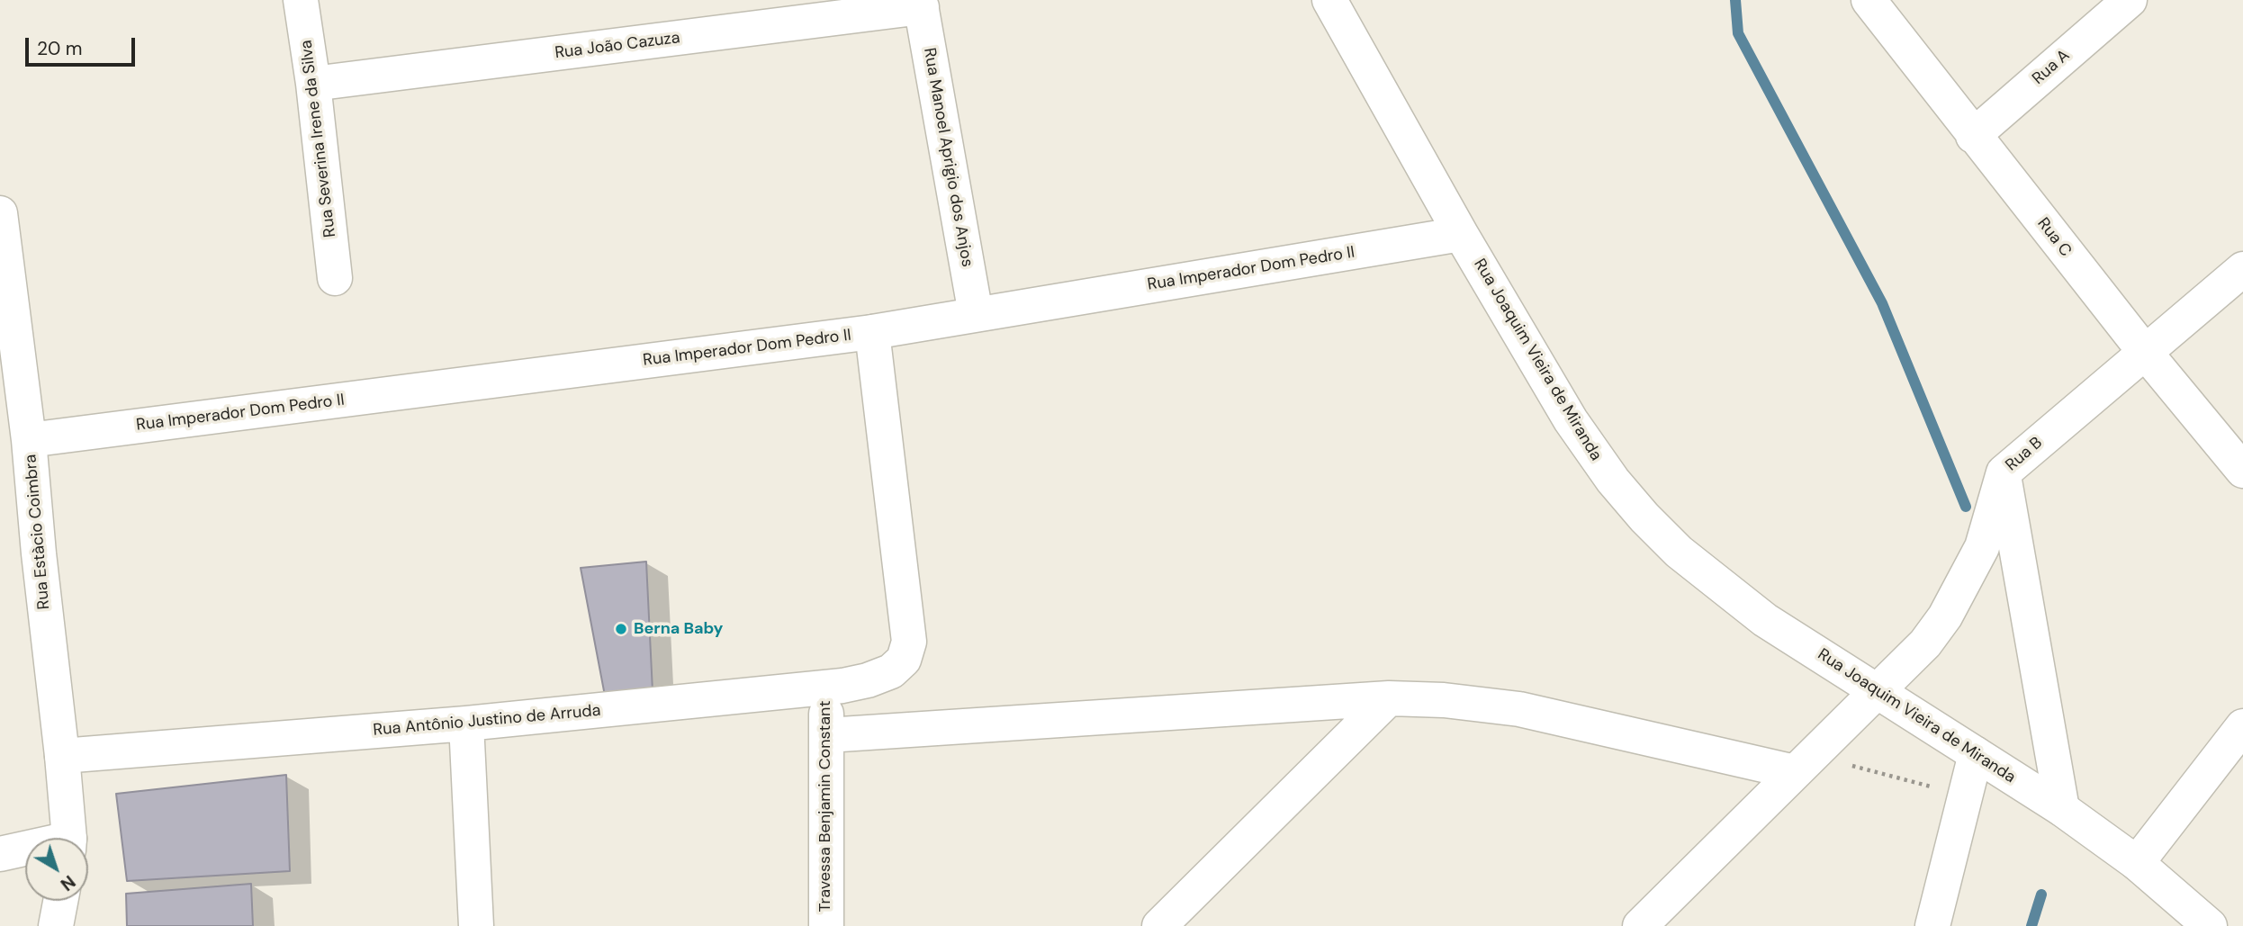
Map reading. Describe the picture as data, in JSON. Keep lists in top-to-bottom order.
{
  "streets": {
    "street": [
      "Rua João Cazuza",
      "Rua A",
      "Rua Severina Irene da Silva",
      "Rua Manoel Aprigio dos Anjos",
      "Rua C",
      "Rua Imperador Dom Pedro II",
      "Rua Joaquim Vieira de Miranda",
      "Rua B",
      "Rua Estàcio Coimbra",
      "Rua Antônio Justino de Arruda",
      "Travessa Benjamin Constant"
    ]
  },
  "crossings": [
    ["Rua João Cazuza", "Rua Severina Irene da Silva"],
    ["Rua João Cazuza", "Rua Manoel Aprigio dos Anjos"],
    ["Rua A", "Rua C"],
    ["Rua Manoel Aprigio dos Anjos", "Rua Imperador Dom Pedro II"],
    ["Rua C", "Rua B"],
    ["Rua Imperador Dom Pedro II", "Rua Joaquim Vieira de Miranda"],
    ["Rua Imperador Dom Pedro II", "Rua Estàcio Coimbra"],
    ["Rua Imperador Dom Pedro II", "Rua Antônio Justino de Arruda"],
    ["Rua Joaquim Vieira de Miranda", "Rua B"],
    ["Rua Estàcio Coimbra", "Rua Antônio Justino de Arruda"],
    ["Rua Antônio Justino de Arruda", "Travessa Benjamin Constant"]
  ],
  "places": ["Berna Baby"],
  "scale_bar": "20 m",
  "north": "bottom right"
}
